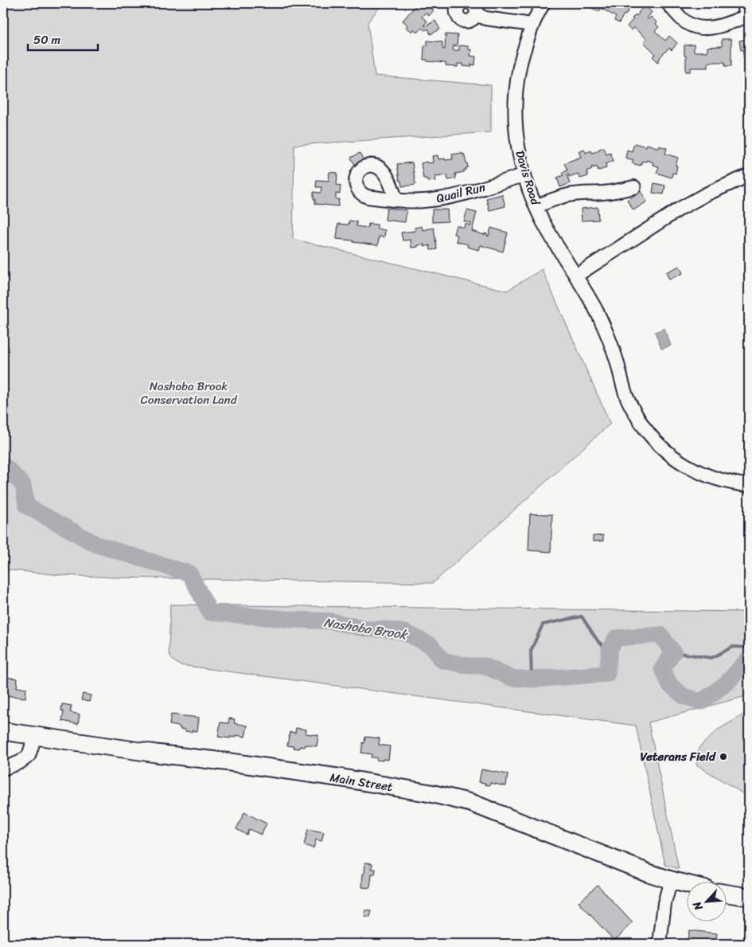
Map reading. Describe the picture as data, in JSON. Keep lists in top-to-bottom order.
{
  "streets": {
    "main road": ["Main Street"],
    "street": ["Davis Road", "Quail Run"]
  },
  "crossings": [
    ["Davis Road", "Quail Run"]
  ],
  "water": ["Nashoba Brook"],
  "parks": ["Nashoba Brook Conservation Land"],
  "places": ["Veterans Field"],
  "scale_bar": "50 m",
  "north": "bottom left"
}
